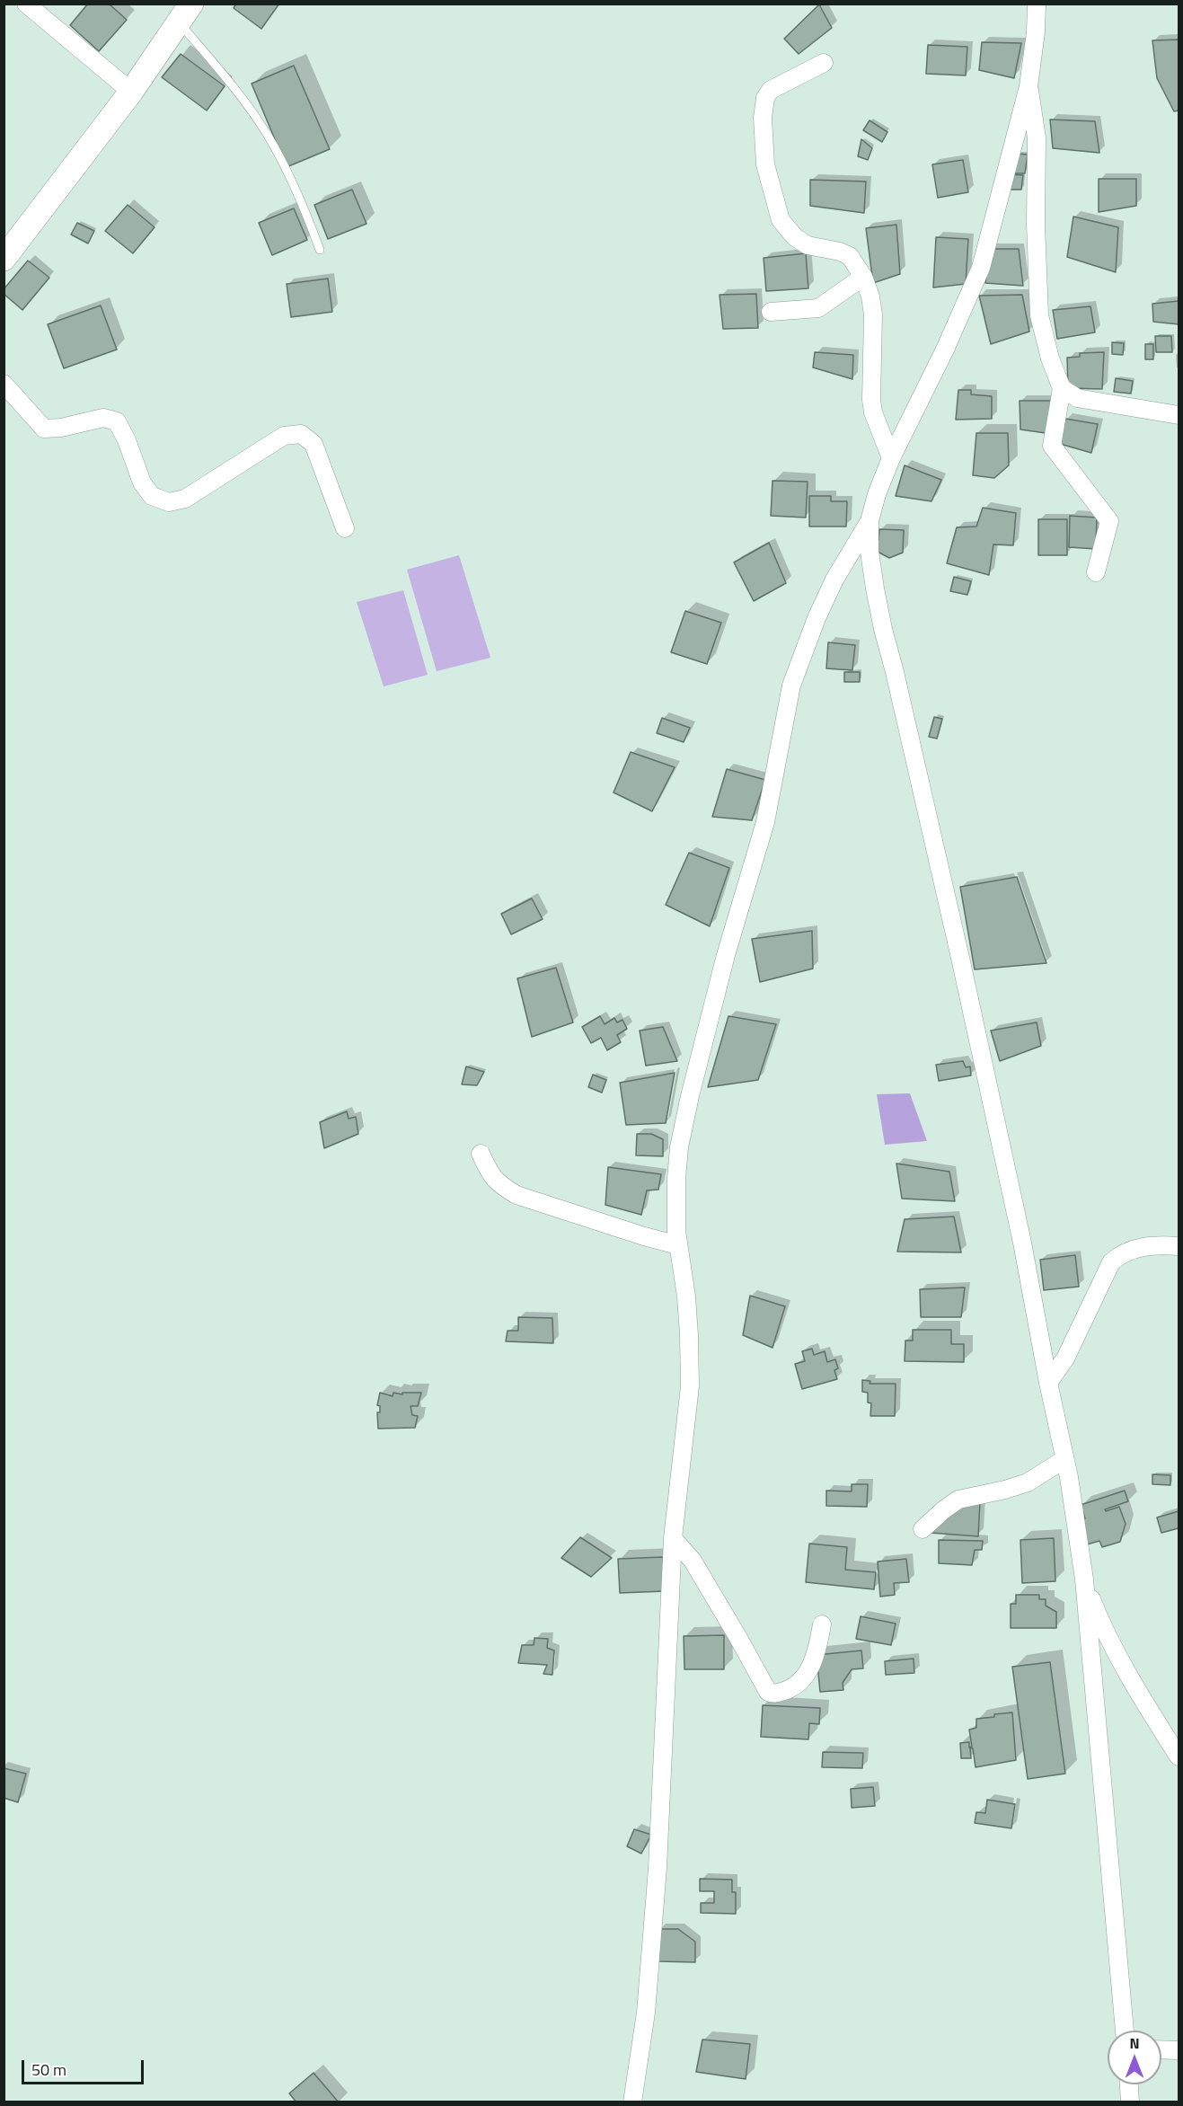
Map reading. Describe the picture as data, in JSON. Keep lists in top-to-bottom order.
{
  "scale_bar": "50 m",
  "north": "top"
}
